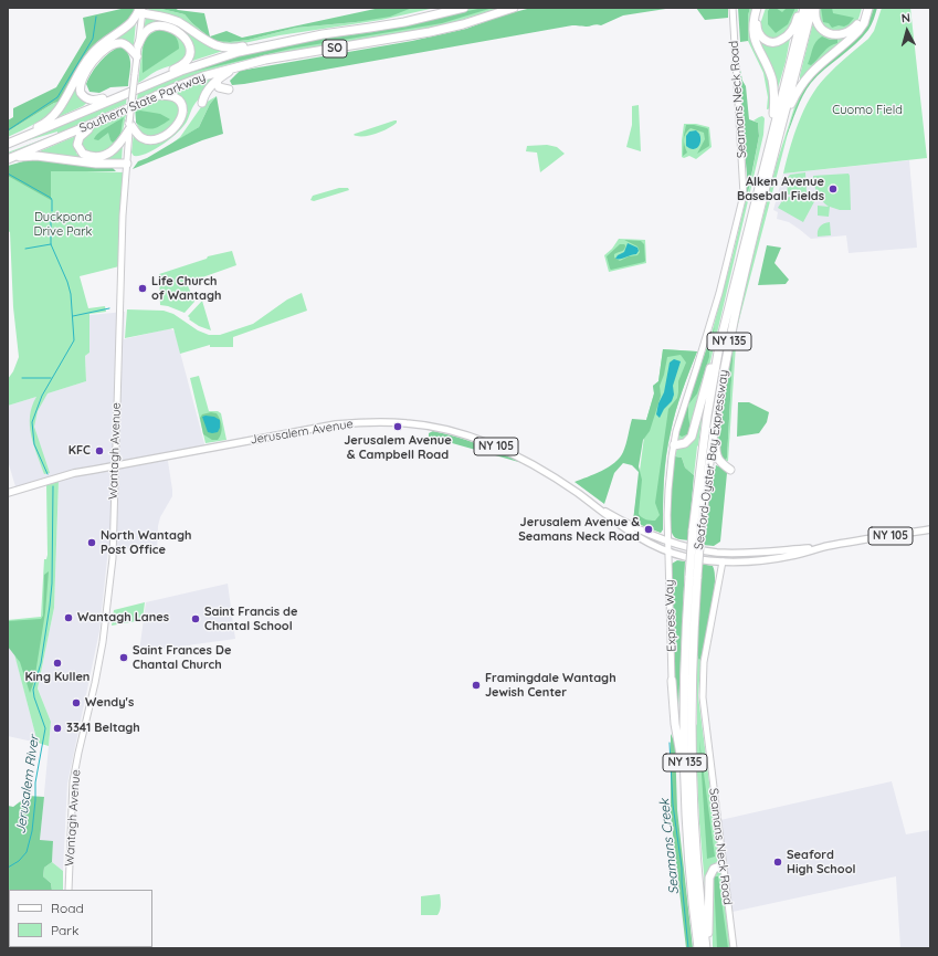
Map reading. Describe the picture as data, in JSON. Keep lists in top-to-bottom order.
{
  "streets": {
    "highway": [
      "SO",
      "Southern State Parkway",
      "NY 135",
      "Seaford-Oyster Bay Expressway"
    ],
    "main road": [
      "Seamans Neck Road",
      "Jerusalem Avenue",
      "NY 105",
      "Wantagh Avenue",
      "Express Way"
    ]
  },
  "crossings": [
    ["Seamans Neck Road", "Jerusalem Avenue"],
    ["Seamans Neck Road", "Express Way"],
    ["Jerusalem Avenue", "Wantagh Avenue"],
    ["Jerusalem Avenue", "Express Way"]
  ],
  "water": ["Jerusalem River", "Seamans Creek"],
  "parks": ["Cuomo Field", "Duckpond Drive Park"],
  "places": [
    "Alken Avenue Baseball Fields",
    "Life Church of Wantagh",
    "Jerusalem Avenue & Campbell Road",
    "KFC",
    "Jerusalem Avenue & Seamans Neck Road",
    "North Wantagh Post Office",
    "Wantagh Lanes",
    "Saint Francis de Chantal School",
    "Saint Frances De Chantal Church",
    "King Kullen",
    "Framingdale Wantagh Jewish Center",
    "Wendy's",
    "3341 Beltagh",
    "Seaford High School"
  ],
  "legend": ["Road", "Park"],
  "north": "top"
}
